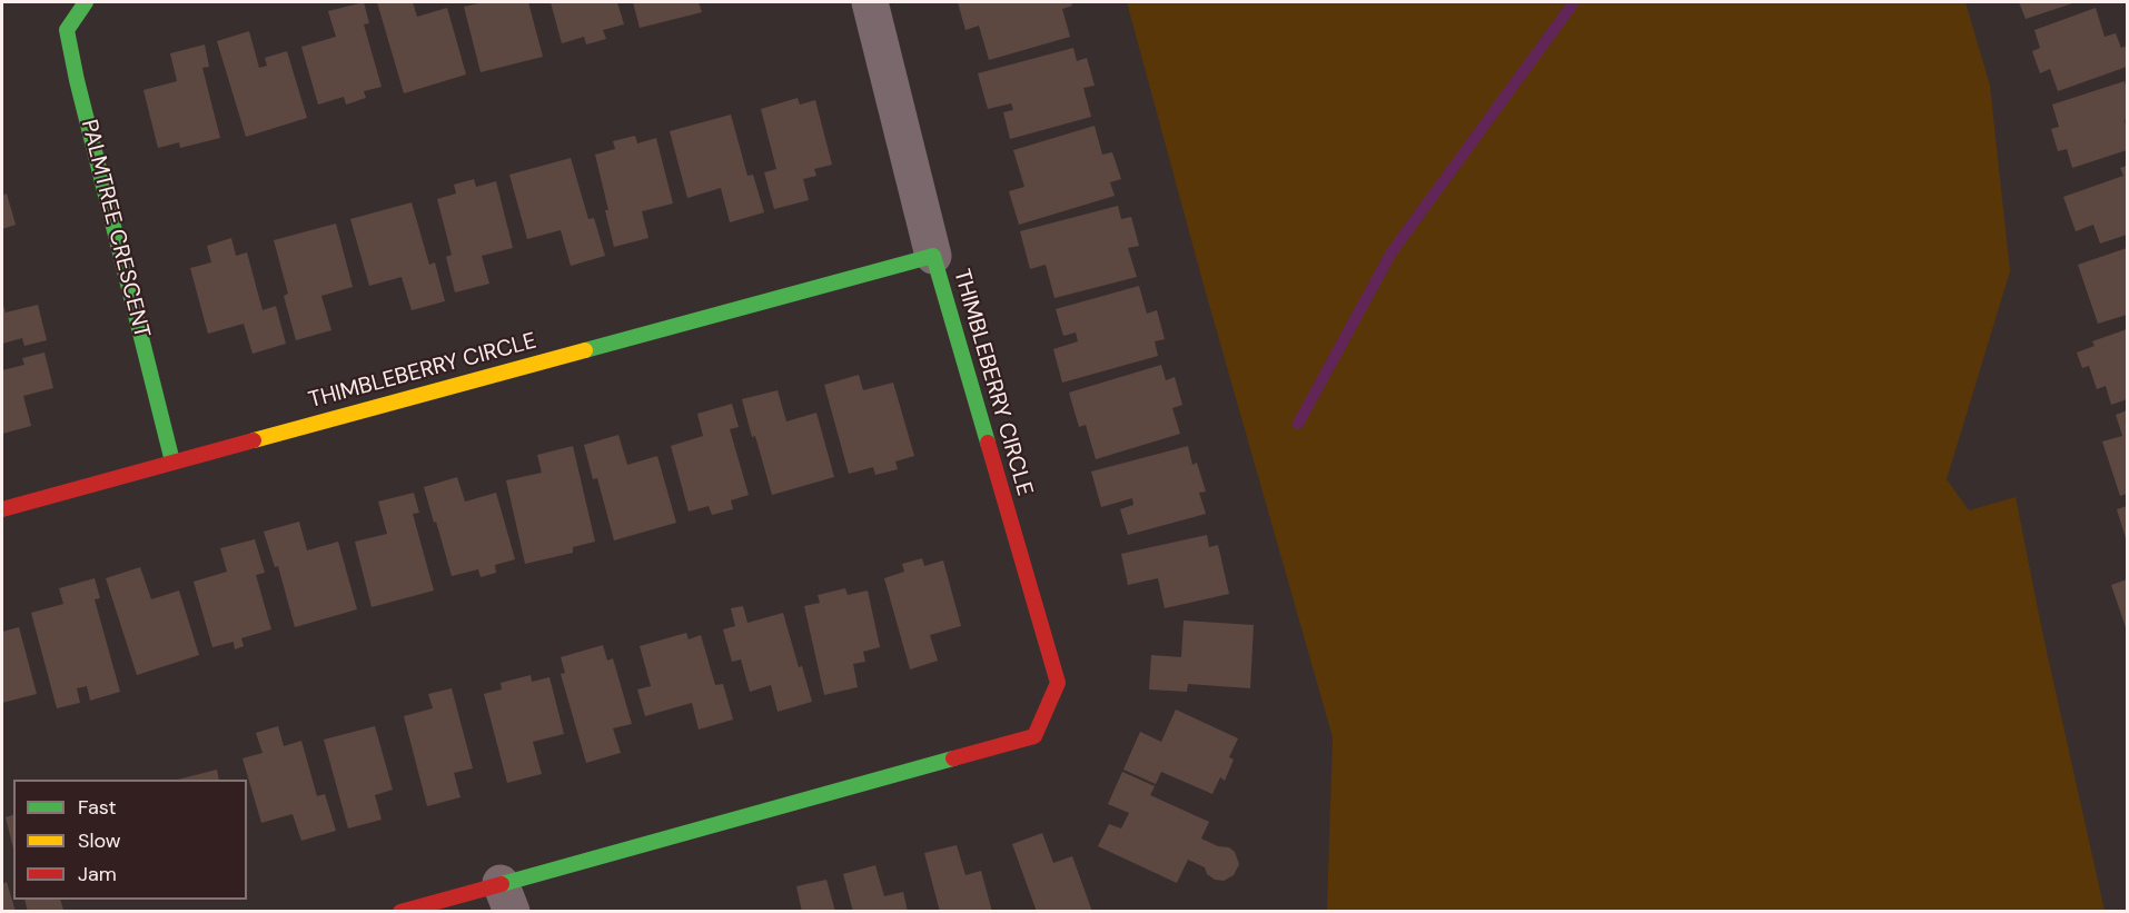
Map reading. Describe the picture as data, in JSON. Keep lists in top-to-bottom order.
{
  "streets": {
    "street": ["PALMTREE CRESCENT", "THIMBLEBERRY CIRCLE"]
  },
  "crossings": [
    ["PALMTREE CRESCENT", "THIMBLEBERRY CIRCLE"]
  ],
  "legend": ["Fast", "Slow", "Jam"]
}
